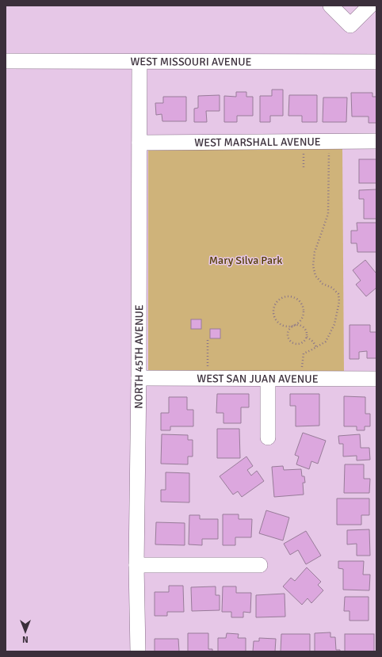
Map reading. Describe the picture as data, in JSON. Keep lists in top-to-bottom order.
{
  "streets": {
    "street": [
      "WEST MISSOURI AVENUE",
      "WEST MARSHALL AVENUE",
      "NORTH 45TH AVENUE",
      "WEST SAN JUAN AVENUE"
    ]
  },
  "crossings": [
    ["WEST MISSOURI AVENUE", "NORTH 45TH AVENUE"],
    ["WEST MARSHALL AVENUE", "NORTH 45TH AVENUE"],
    ["NORTH 45TH AVENUE", "WEST SAN JUAN AVENUE"]
  ],
  "parks": ["Mary Silva Park"],
  "north": "bottom"
}
